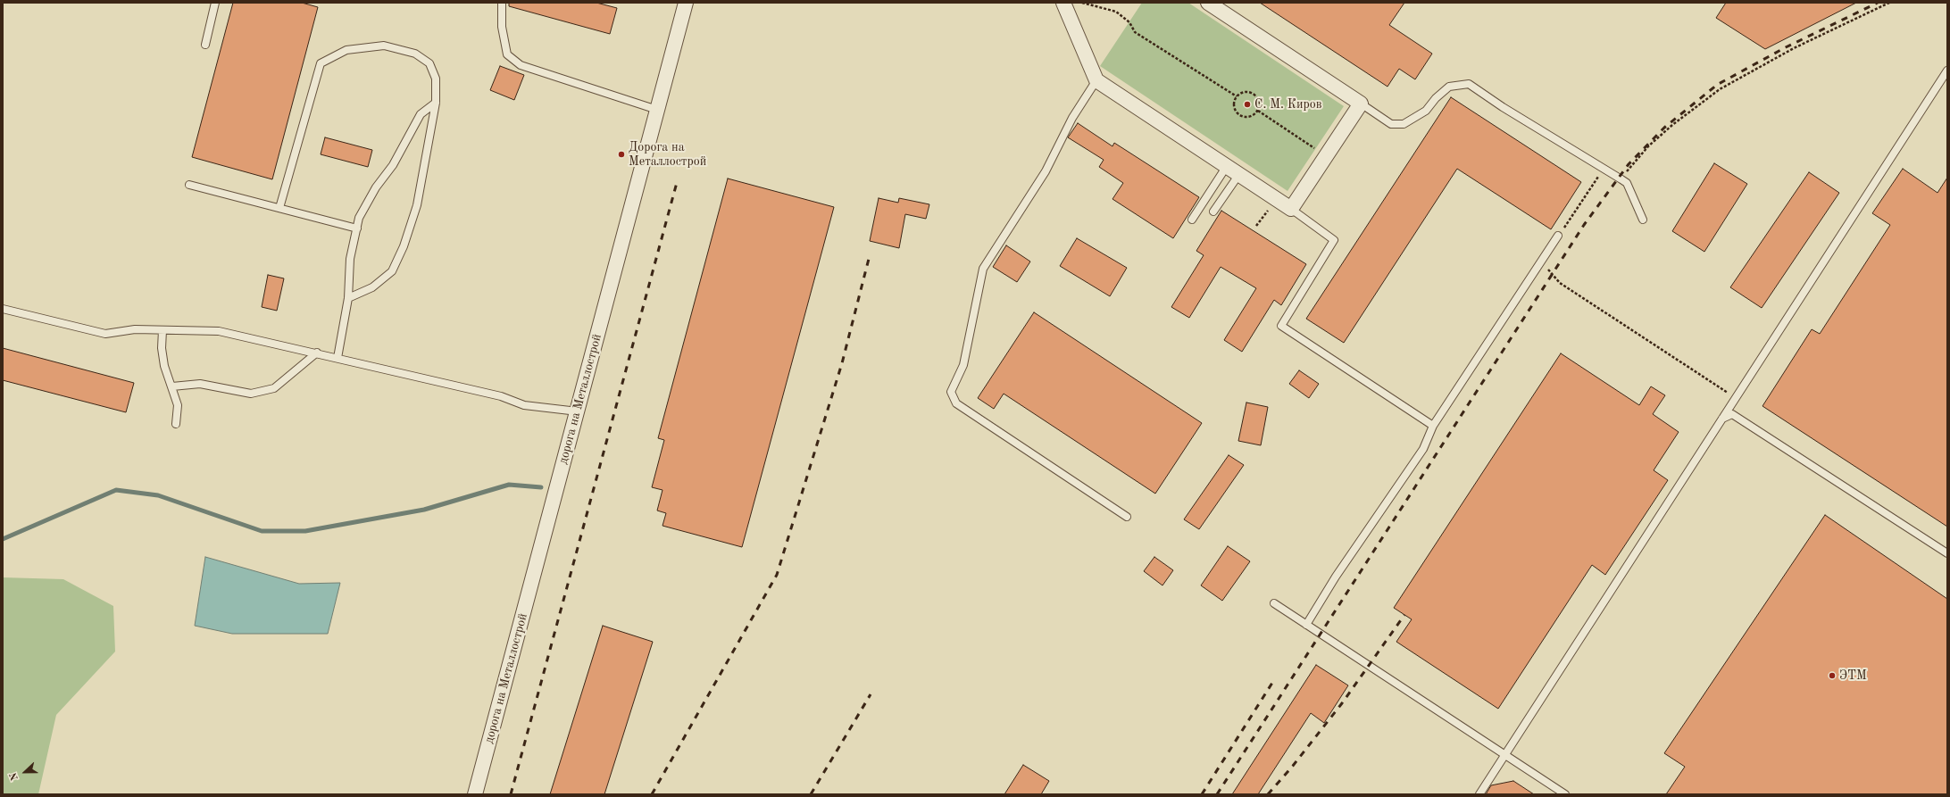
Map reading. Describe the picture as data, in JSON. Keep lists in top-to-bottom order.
{
  "streets": {
    "street": ["дорога на Металлострой"]
  },
  "places": ["С. М. Киров", "Дорога на Металлострой", "ЭТМ"],
  "north": "left"
}
